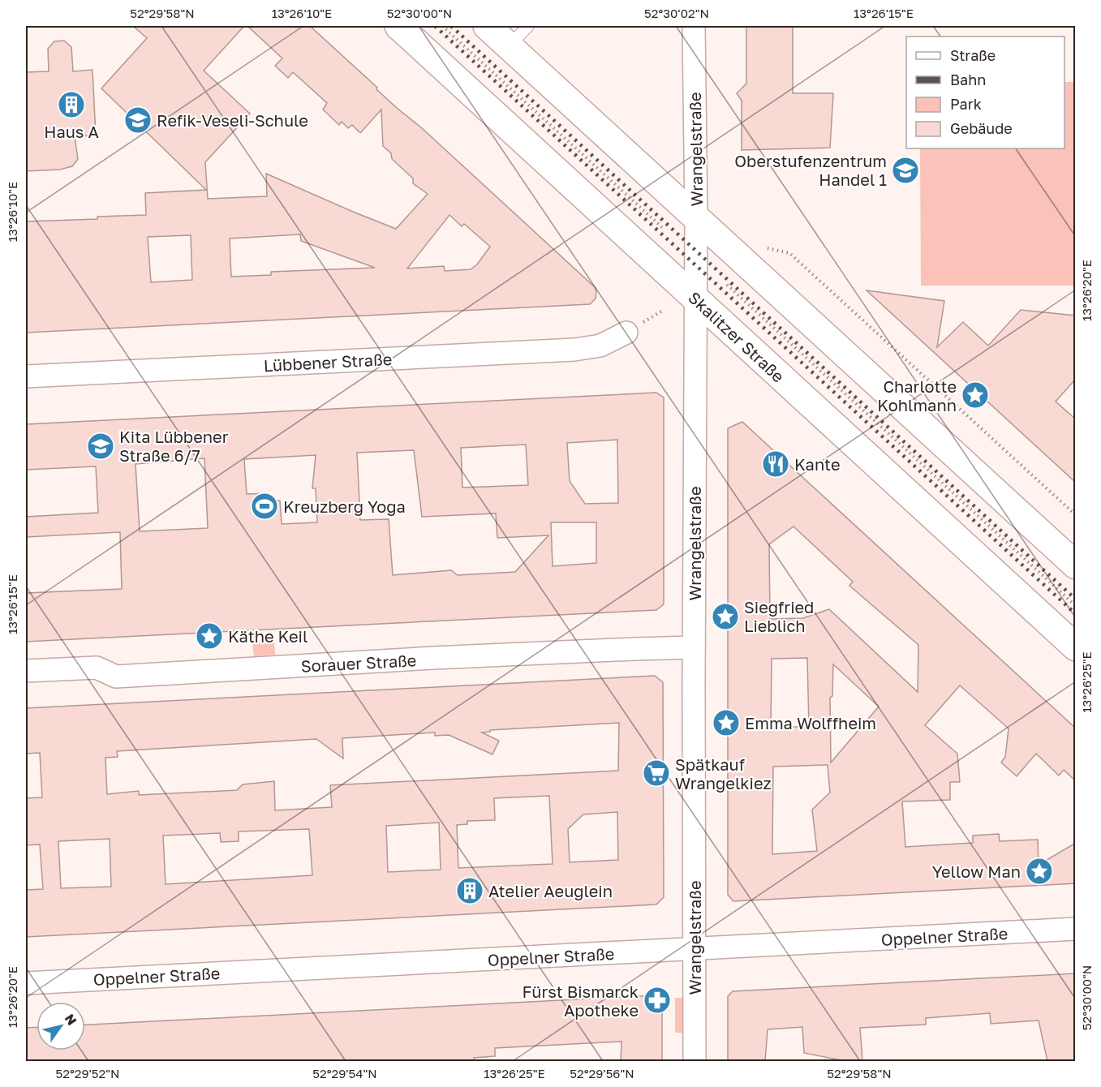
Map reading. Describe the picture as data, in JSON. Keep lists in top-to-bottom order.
{
  "streets": {
    "main road": ["Skalitzer Straße"],
    "street": [
      "Wrangelstraße",
      "Lübbener Straße",
      "Sorauer Straße",
      "Oppelner Straße"
    ]
  },
  "crossings": [
    ["Wrangelstraße", "Skalitzer Straße"],
    ["Wrangelstraße", "Sorauer Straße"],
    ["Wrangelstraße", "Oppelner Straße"]
  ],
  "places": {
    "building": ["Haus A", "Atelier Aeuglein"],
    "school or university": ["Refik-Veseli-Schule", "Oberstufenzentrum Handel 1", "Kita Lübbener Straße 6/7"],
    "place": [
      "Charlotte Kohlmann",
      "Siegfried Lieblich",
      "Käthe Keil",
      "Emma Wolffheim",
      "Yellow Man"
    ],
    "restaurant": ["Kante"],
    "sports": ["Kreuzberg Yoga"],
    "supermarket": ["Spätkauf Wrangelkiez"],
    "pharmacy": ["Fürst Bismarck Apotheke"]
  },
  "legend": [
    "Straße",
    "Bahn",
    "Park",
    "Gebäude"
  ],
  "north": "top right",
  "coordinates": [
    "52°29'58\"N",
    "13°26'10\"E",
    "52°30'00\"N",
    "52°30'02\"N",
    "13°26'15\"E",
    "13°26'20\"E",
    "13°26'25\"E",
    "52°29'52\"N",
    "52°29'54\"N",
    "52°29'56\"N"
  ]
}
